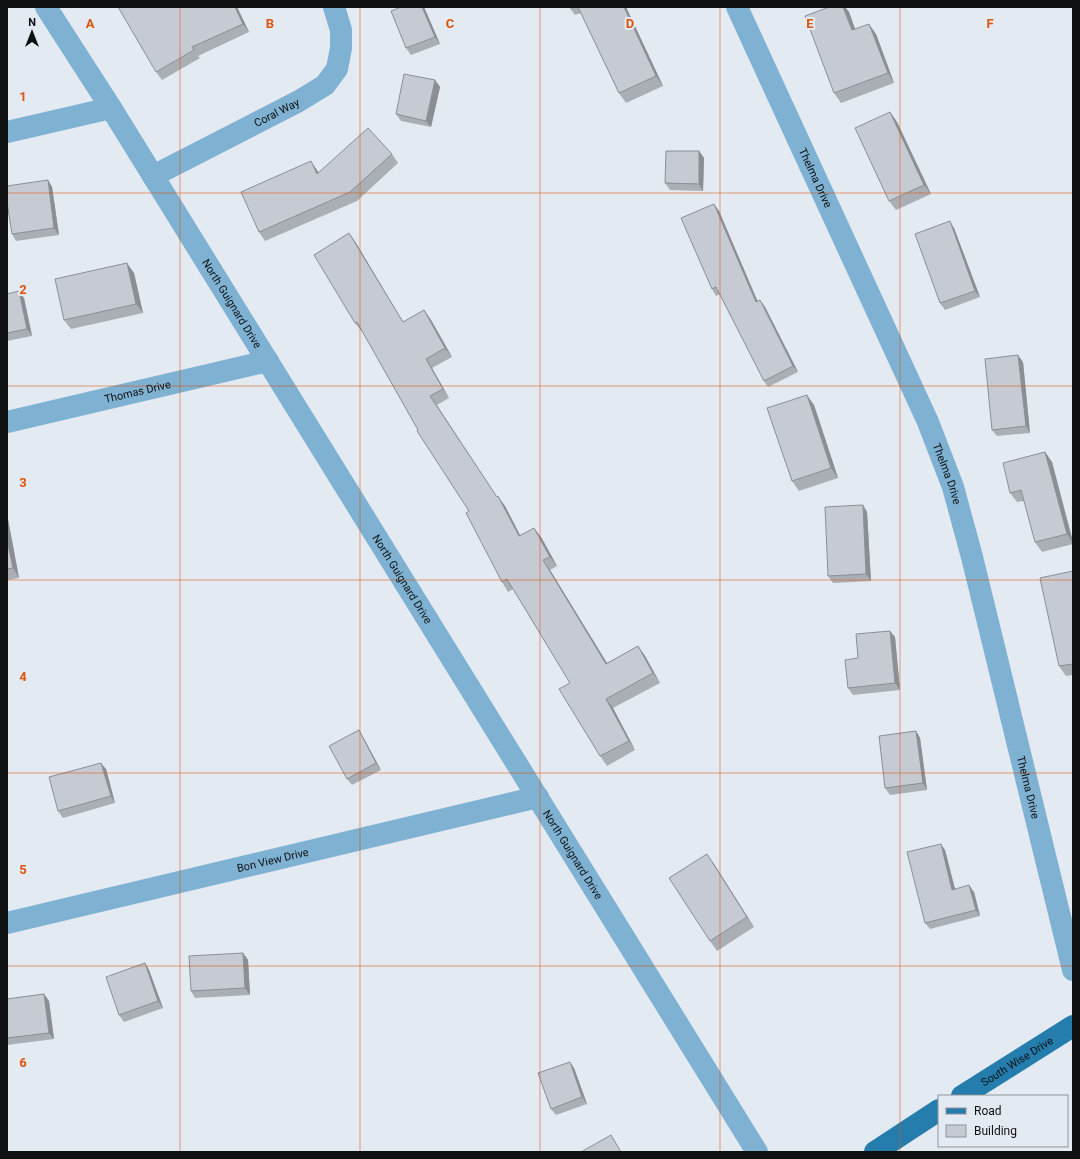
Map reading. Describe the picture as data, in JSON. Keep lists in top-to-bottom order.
{
  "streets": {
    "main road": ["South Wise Drive"],
    "street": [
      "Coral Way",
      "Thelma Drive",
      "North Guignard Drive",
      "Thomas Drive",
      "Bon View Drive"
    ]
  },
  "crossings": [
    ["Coral Way", "North Guignard Drive"],
    ["North Guignard Drive", "Thomas Drive"],
    ["North Guignard Drive", "Bon View Drive"]
  ],
  "legend": ["Road", "Building"],
  "north": "top",
  "grid": {
    "columns": [
      "A",
      "B",
      "C",
      "D",
      "E",
      "F"
    ],
    "rows": [
      "1",
      "2",
      "3",
      "4",
      "5",
      "6"
    ]
  }
}
